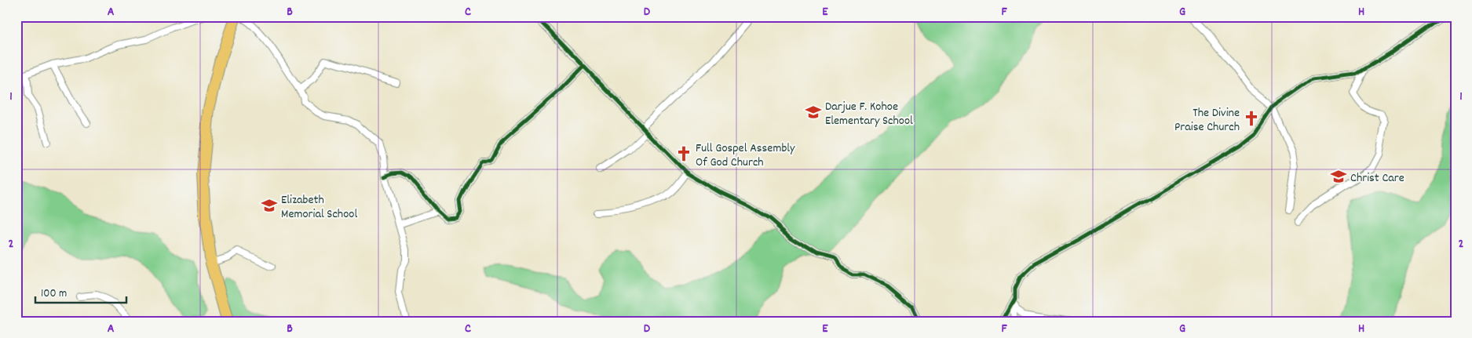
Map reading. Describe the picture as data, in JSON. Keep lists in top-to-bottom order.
{
  "places": {
    "school or university": ["Darjue F. Kohoe Elementary School", "Christ Care", "Elizabeth Memorial School"],
    "church": ["The Divine Praise Church", "Full Gospel Assembly Of God Church"]
  },
  "scale_bar": "100 m",
  "grid": {
    "columns": [
      "A",
      "B",
      "C",
      "D",
      "E",
      "F",
      "G",
      "H"
    ],
    "rows": ["1", "2"]
  }
}
